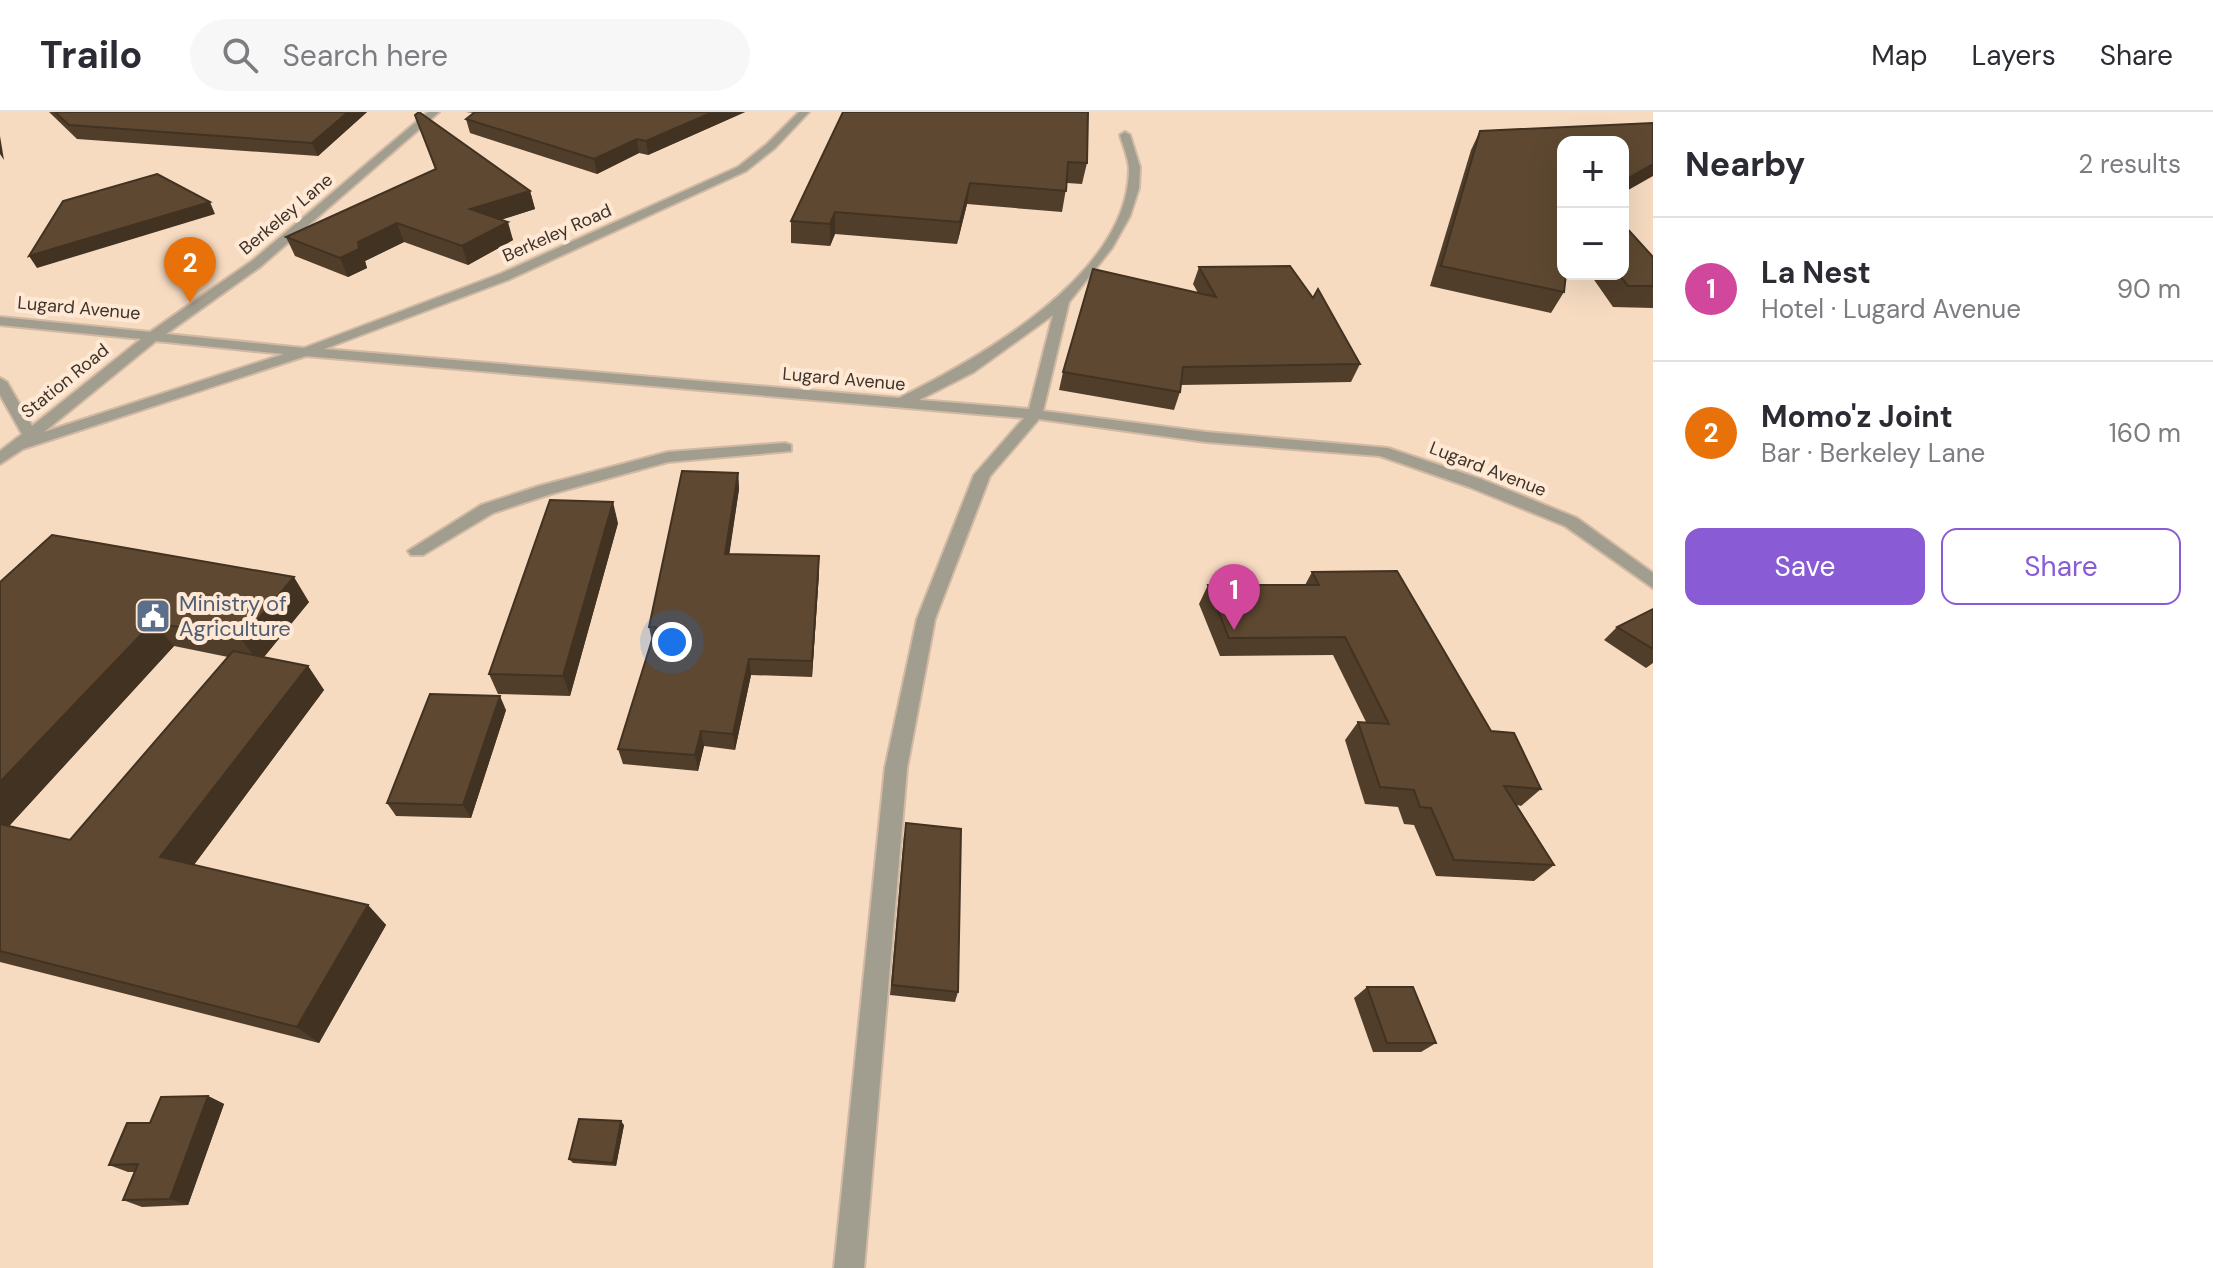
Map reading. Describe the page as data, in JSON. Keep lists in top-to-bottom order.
{
  "streets": {
    "street": [
      "Berkeley Lane",
      "Berkeley Road",
      "Lugard Avenue",
      "Station Road"
    ]
  },
  "crossings": [
    ["Berkeley Lane", "Lugard Avenue"],
    ["Berkeley Lane", "Station Road"],
    ["Berkeley Road", "Lugard Avenue"],
    ["Berkeley Road", "Station Road"],
    ["Lugard Avenue", "Station Road"]
  ],
  "places": {
    "public building": ["Ministry of Agriculture"]
  },
  "page": {
    "header": "Trailo",
    "search": "Search here",
    "nav": ["Map", "Layers", "Share"],
    "heading": ["Nearby", "2 results"],
    "map_buttons": ["+", "−"],
    "list": [
      {
        "mark": "1",
        "name": "La Nest",
        "note": "Hotel · Lugard Avenue",
        "value": "90 m"
      },
      {
        "mark": "2",
        "name": "Momo'z Joint",
        "note": "Bar · Berkeley Lane",
        "value": "160 m"
      }
    ],
    "pins": ["2", "1"],
    "buttons": ["Save", "Share"]
  }
}
